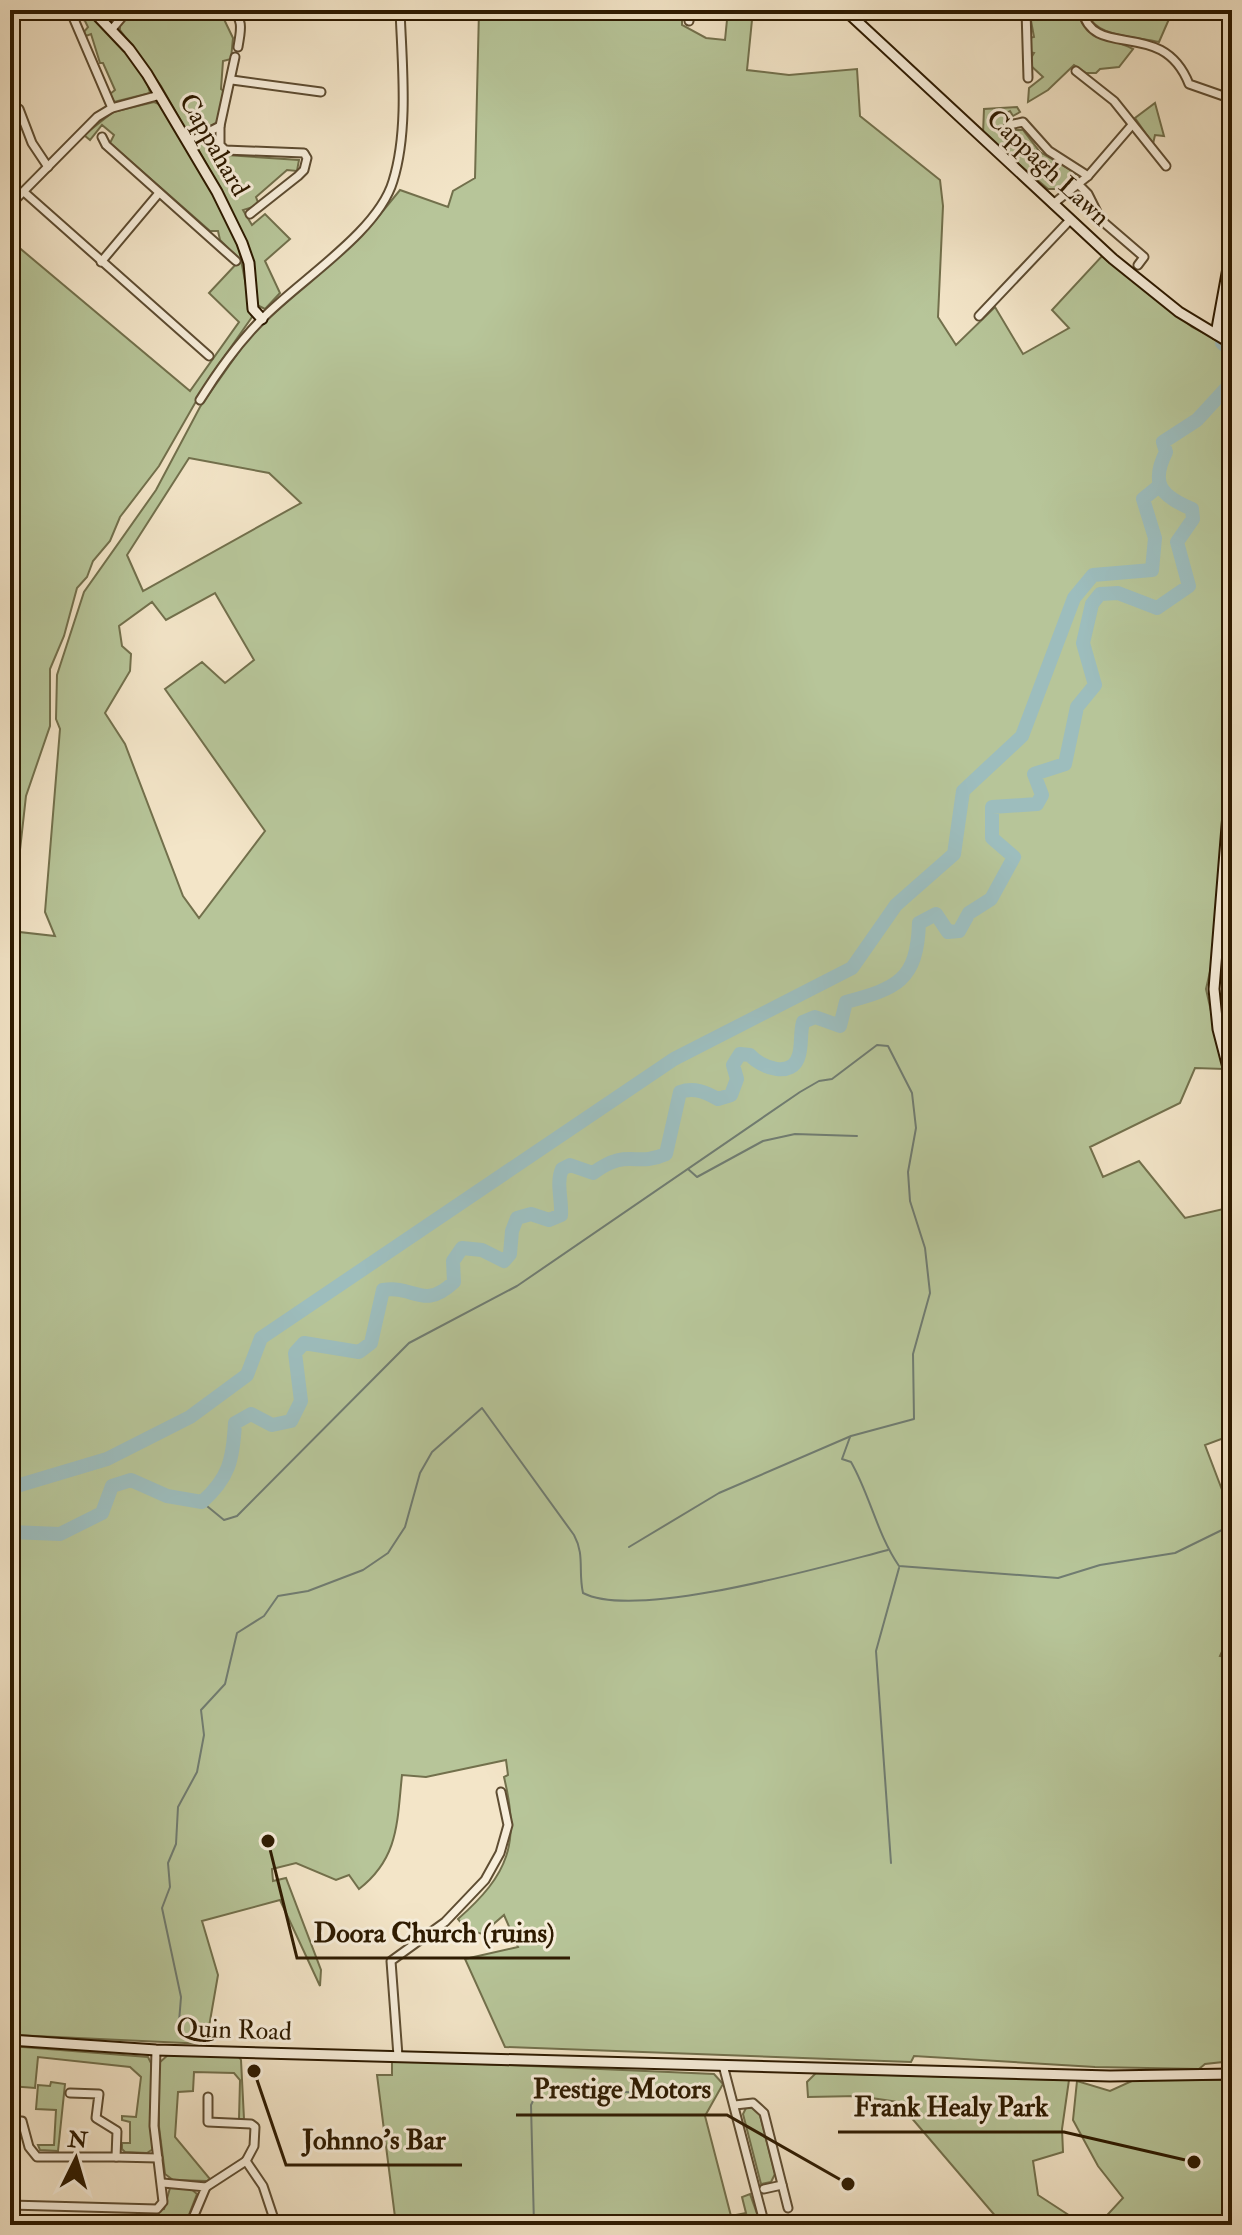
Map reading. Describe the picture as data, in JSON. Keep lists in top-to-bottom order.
{
  "streets": {
    "main road": ["Cappahard", "Cappagh Lawn", "Quin Road"]
  },
  "places": [
    "Doora Church (ruins)",
    "Johnno's Bar",
    "Frank Healy Park",
    "Prestige Motors"
  ],
  "north": "top"
}
